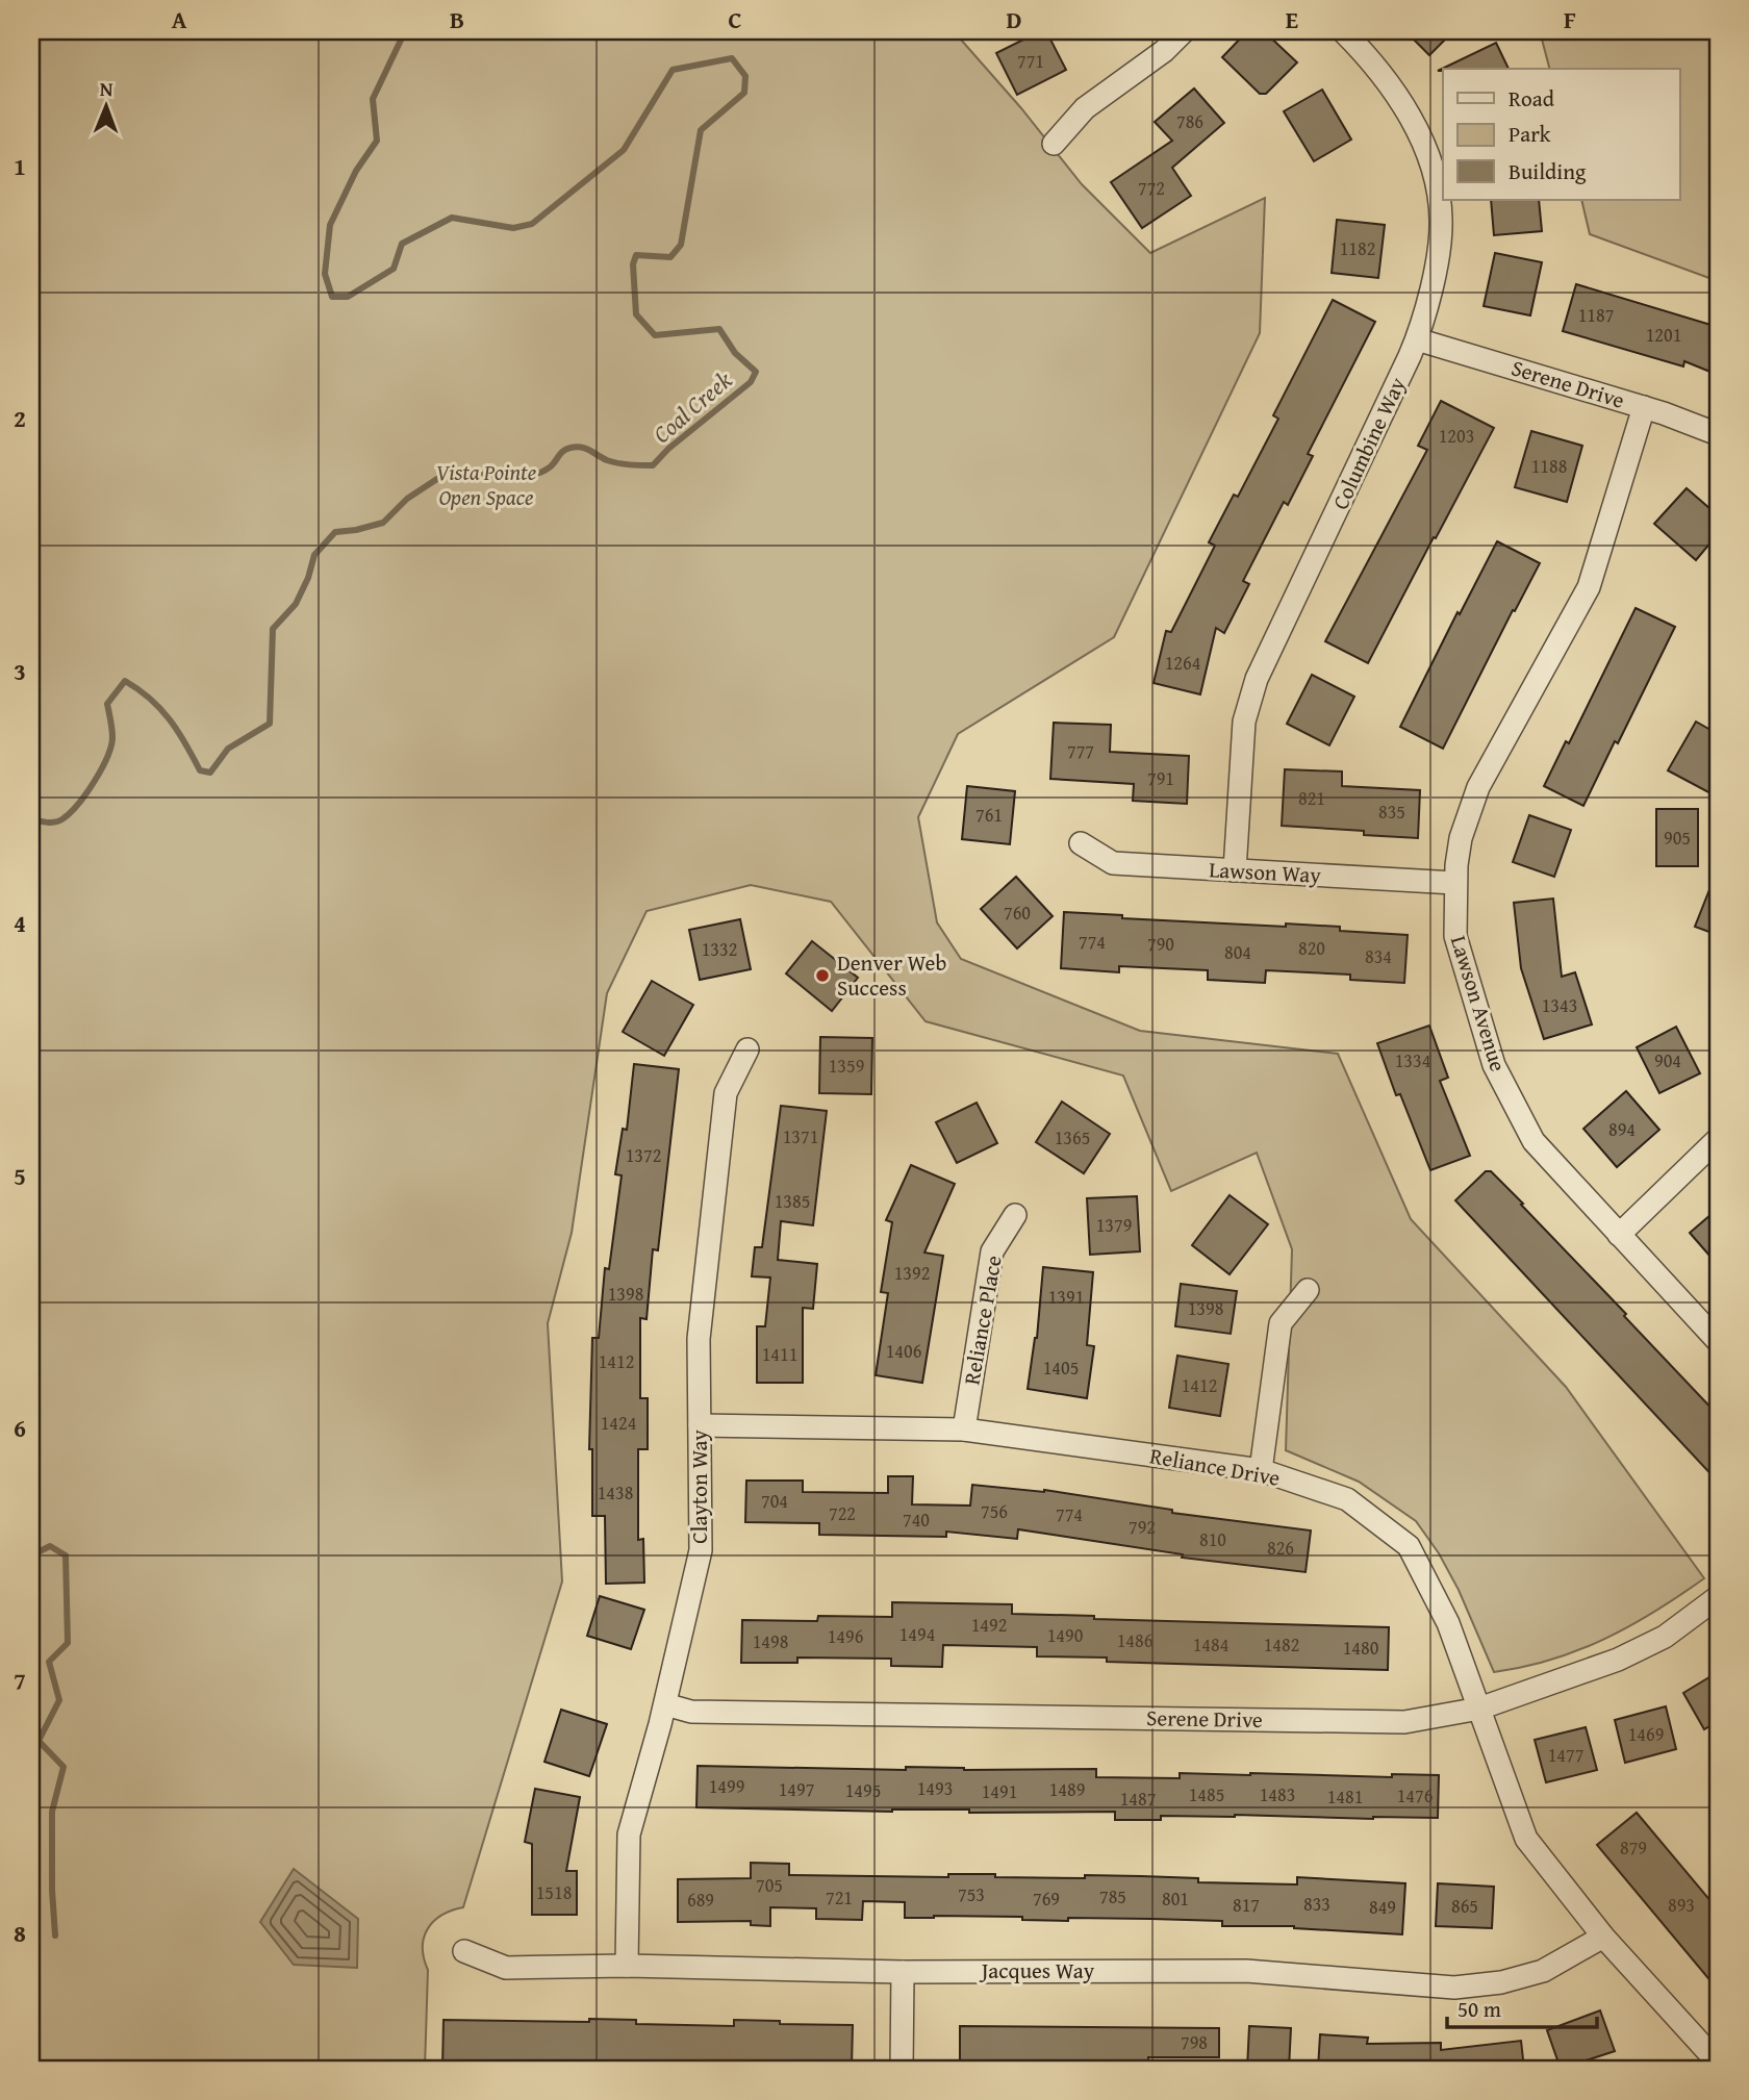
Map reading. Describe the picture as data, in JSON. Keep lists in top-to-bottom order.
{
  "streets": {
    "street": [
      "Serene Drive",
      "Columbine Way",
      "Lawson Way",
      "Lawson Avenue",
      "Reliance Place",
      "Reliance Drive",
      "Clayton Way",
      "Jacques Way"
    ]
  },
  "crossings": [
    ["Serene Drive", "Columbine Way"],
    ["Serene Drive", "Lawson Avenue"],
    ["Serene Drive", "Reliance Drive"],
    ["Serene Drive", "Clayton Way"],
    ["Columbine Way", "Lawson Way"],
    ["Lawson Way", "Lawson Avenue"],
    ["Reliance Place", "Reliance Drive"],
    ["Reliance Drive", "Clayton Way"],
    ["Reliance Drive", "Jacques Way"],
    ["Clayton Way", "Jacques Way"]
  ],
  "water": ["Coal Creek"],
  "parks": ["Vista Pointe Open Space"],
  "places": ["Denver Web Success"],
  "house_numbers": [
    "771",
    "786",
    "772",
    "1182",
    "1187",
    "1201",
    "1203",
    "1188",
    "1264",
    "777",
    "791",
    "821",
    "835",
    "761",
    "905",
    "760",
    "774",
    "790",
    "820",
    "1332",
    "804",
    "834",
    "1343",
    "1334",
    "904",
    "1359",
    "894",
    "1371",
    "1365",
    "1372",
    "1385",
    "1379",
    "1392",
    "1398",
    "1391",
    "1398",
    "1406",
    "1411",
    "1412",
    "1405",
    "1412",
    "1424",
    "1438",
    "704",
    "756",
    "722",
    "774",
    "740",
    "792",
    "810",
    "826",
    "1492",
    "1494",
    "1490",
    "1496",
    "1486",
    "1498",
    "1484",
    "1482",
    "1480",
    "1469",
    "1477",
    "1499",
    "1493",
    "1497",
    "1489",
    "1495",
    "1491",
    "1485",
    "1483",
    "1476",
    "1481",
    "1487",
    "879",
    "705",
    "1518",
    "753",
    "785",
    "721",
    "769",
    "801",
    "689",
    "833",
    "817",
    "893",
    "865",
    "849",
    "798"
  ],
  "legend": ["Road", "Park", "Building"],
  "scale_bar": "50 m",
  "north": "top",
  "grid": {
    "columns": [
      "A",
      "B",
      "C",
      "D",
      "E",
      "F"
    ],
    "rows": [
      "1",
      "2",
      "3",
      "4",
      "5",
      "6",
      "7",
      "8"
    ]
  }
}
